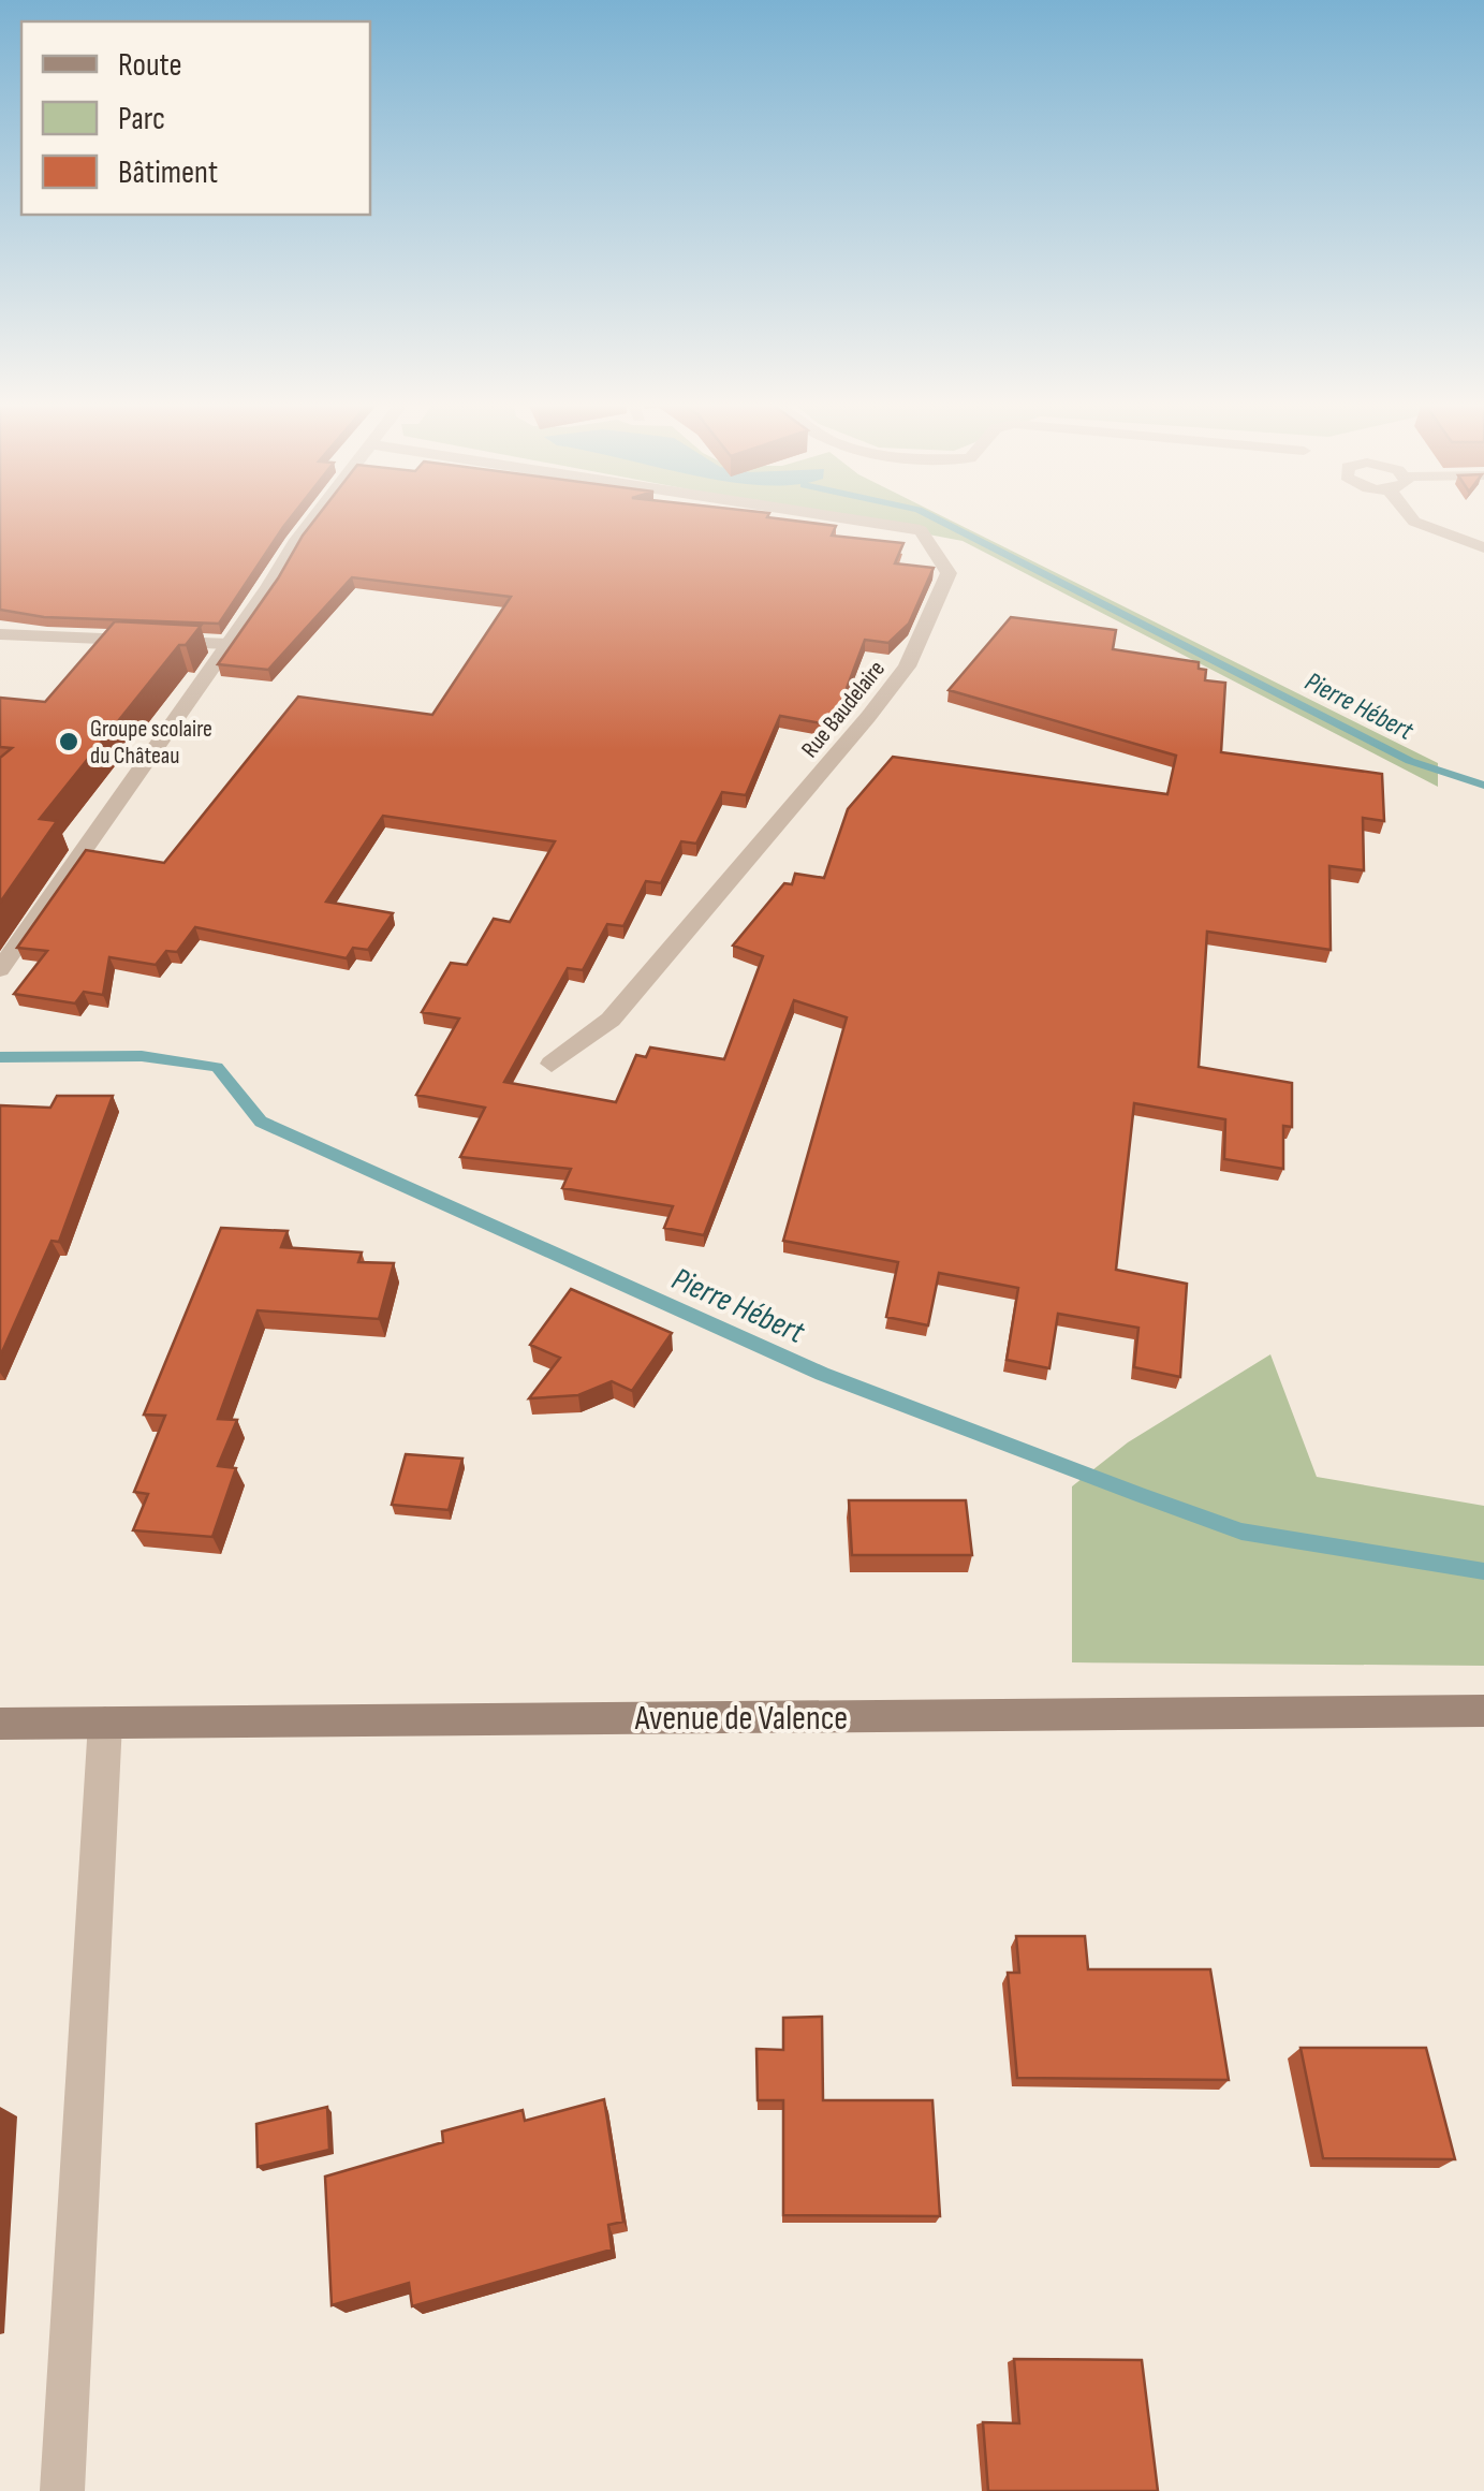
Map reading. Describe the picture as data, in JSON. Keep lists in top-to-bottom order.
{
  "streets": {
    "main road": ["Avenue de Valence"],
    "street": ["Rue Baudelaire"]
  },
  "water": ["Pierre Hébert"],
  "places": ["Groupe scolaire du Château"],
  "legend": ["Route", "Parc", "Bâtiment"]
}
